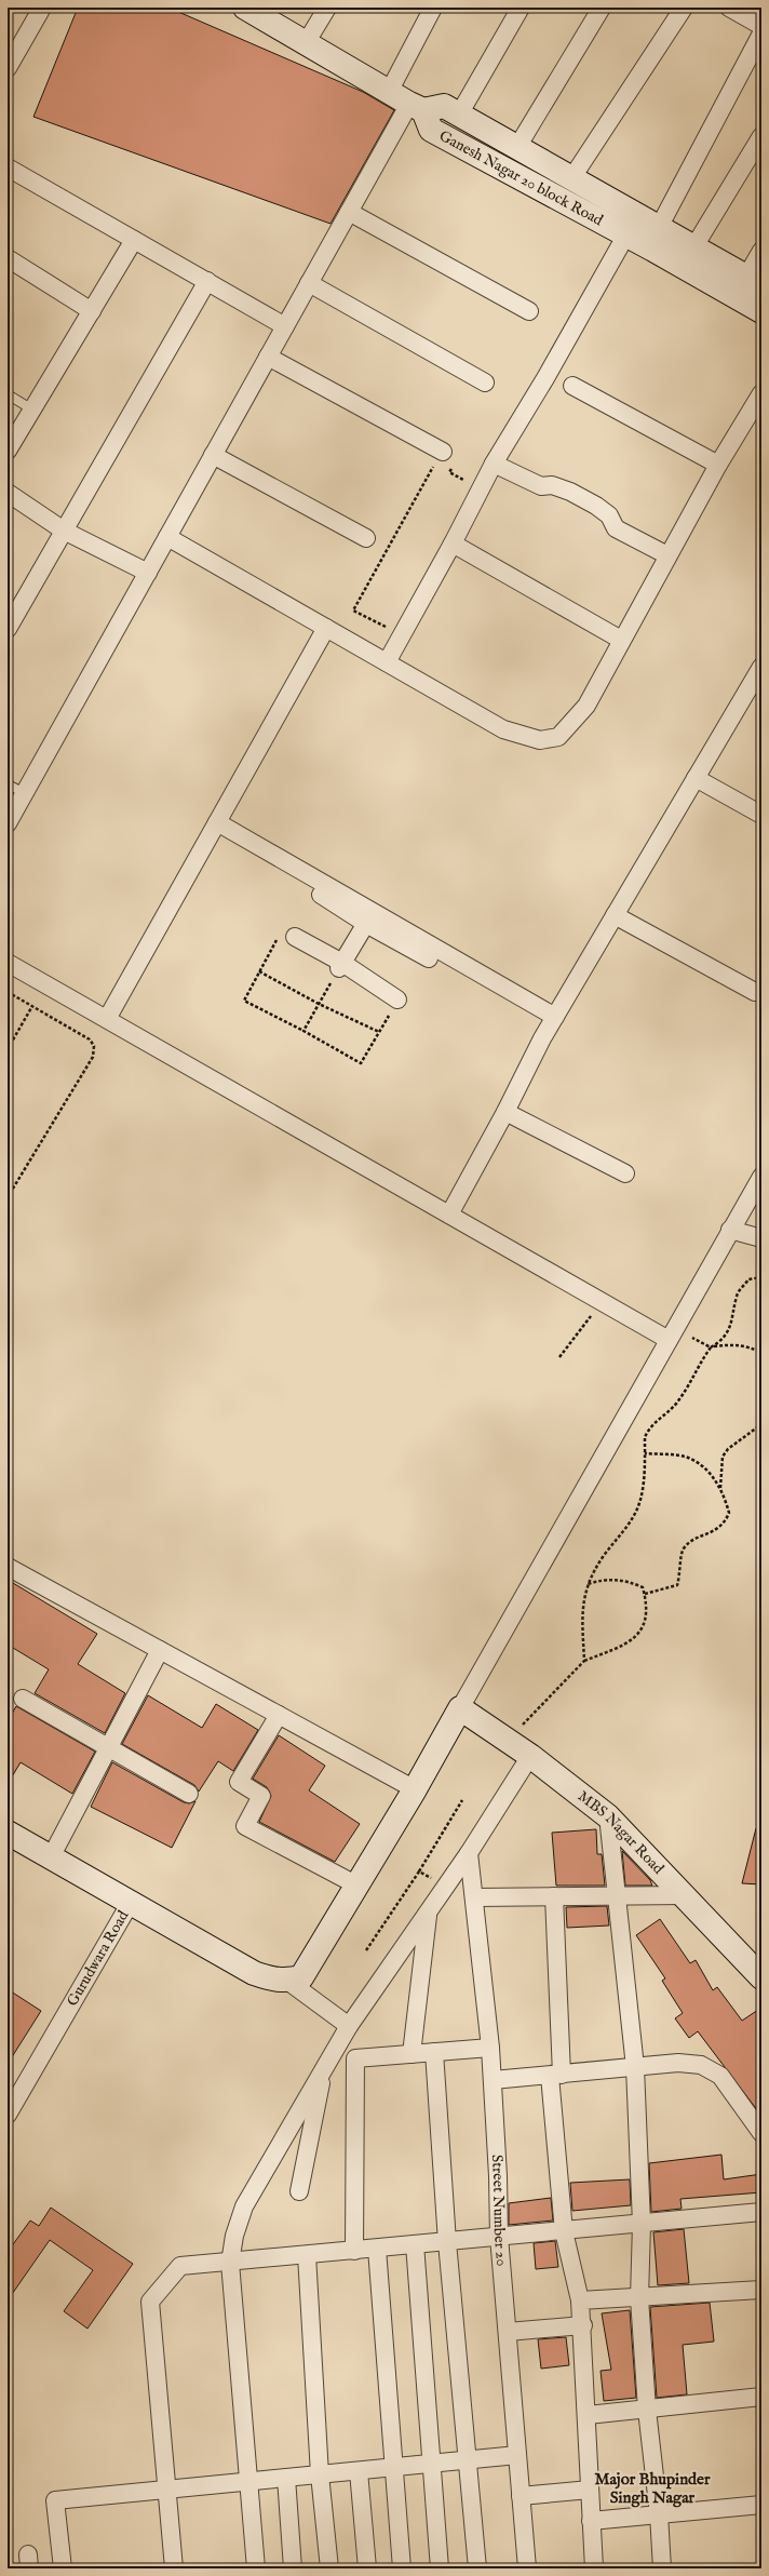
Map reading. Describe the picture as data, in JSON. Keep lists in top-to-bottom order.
{
  "streets": {
    "street": [
      "Ganesh Nagar 20 block Road",
      "MBS Nagar Road",
      "Gurudwara Road",
      "Street Number 20"
    ]
  },
  "districts": ["Major Bhupinder Singh Nagar"]
}
